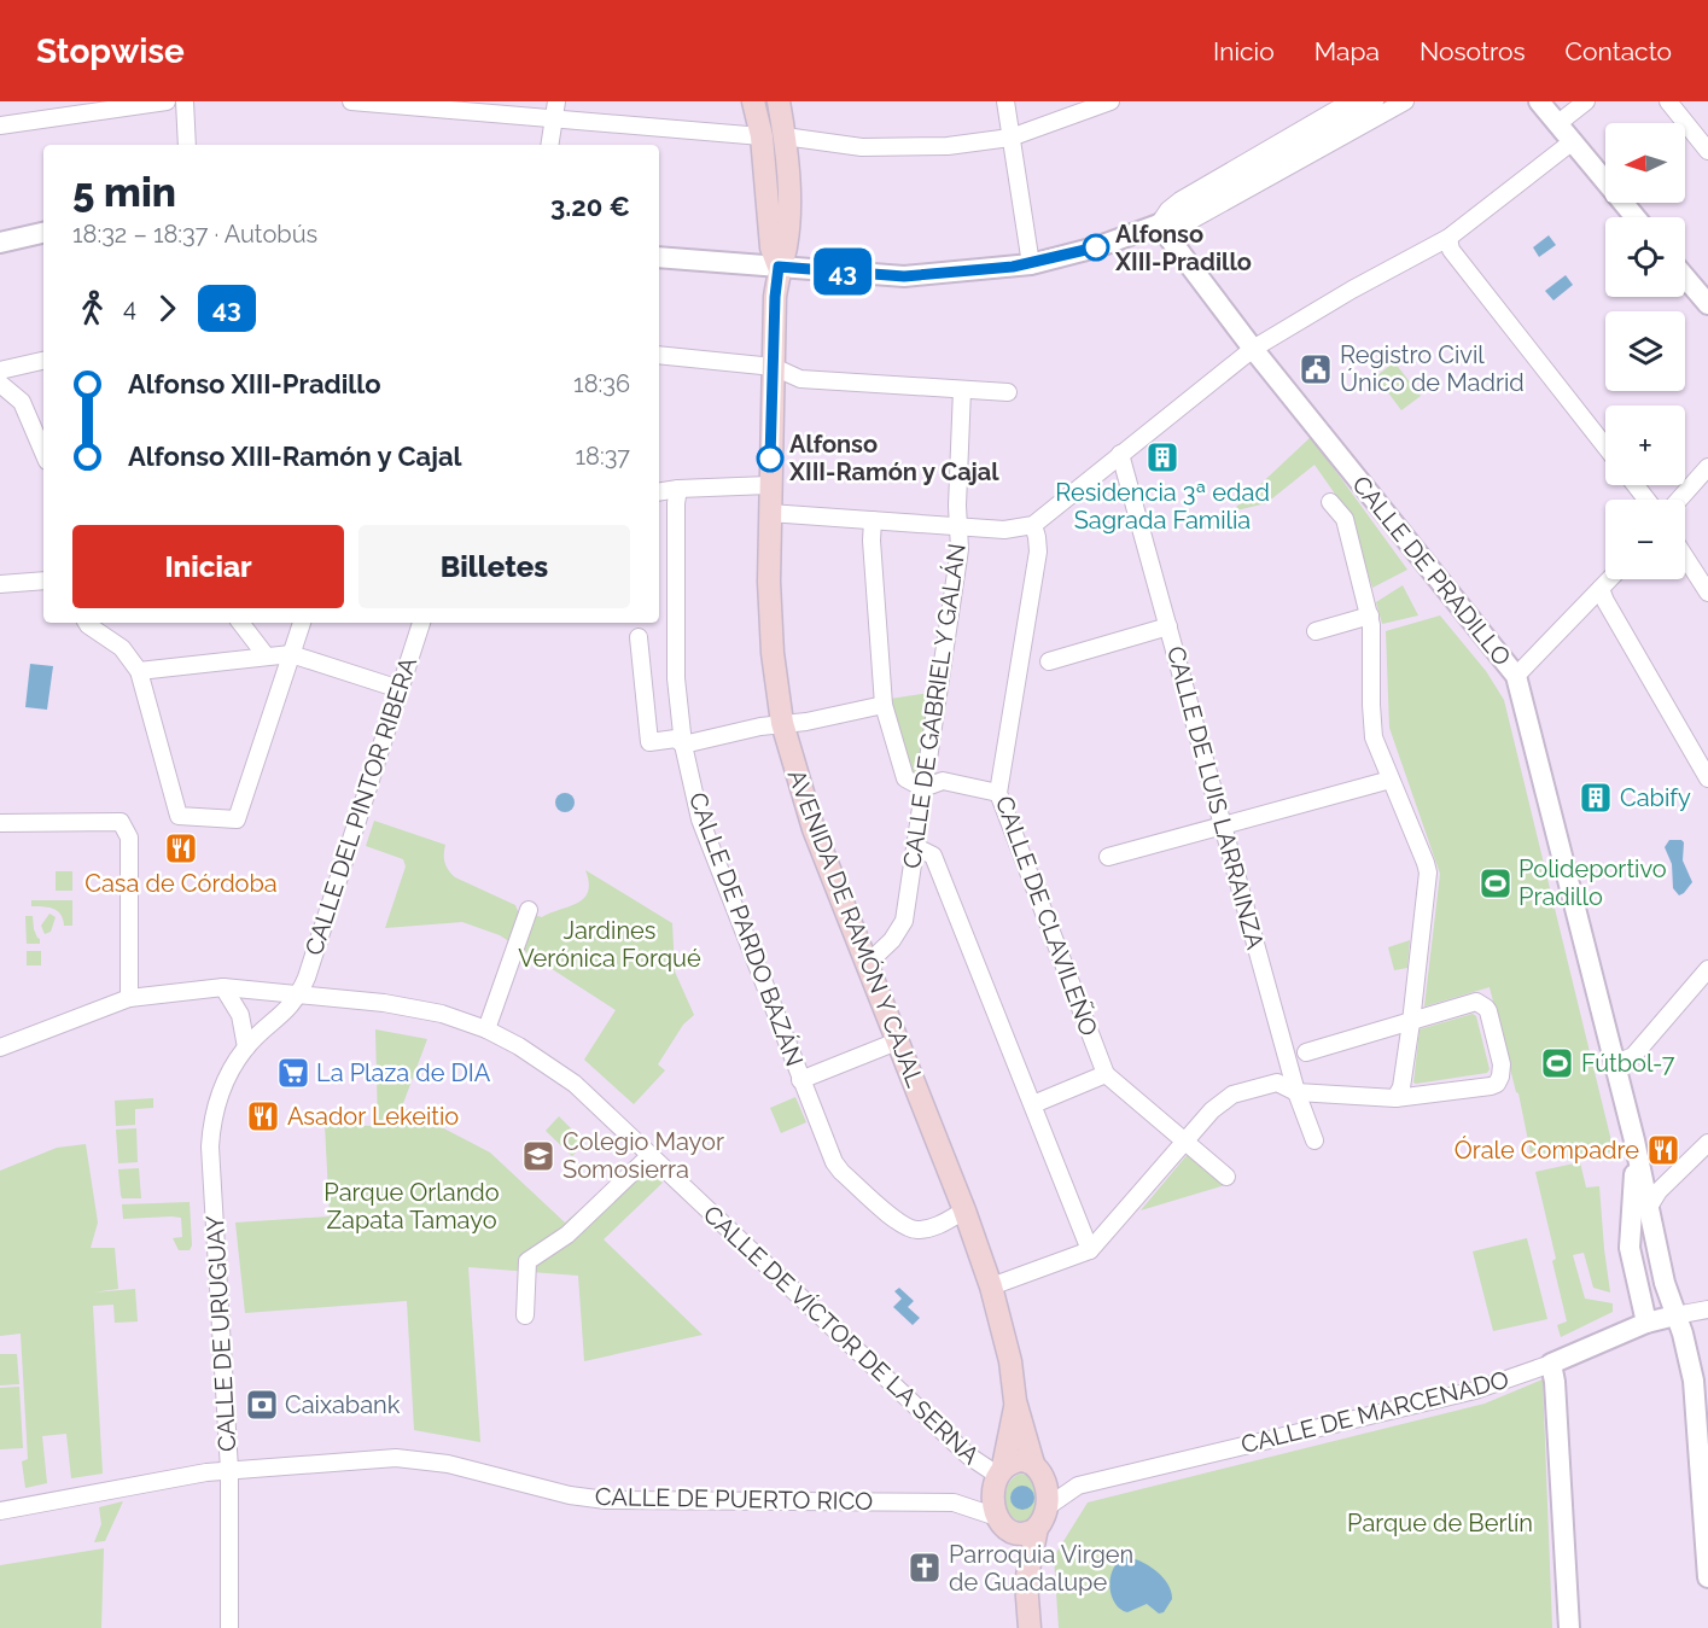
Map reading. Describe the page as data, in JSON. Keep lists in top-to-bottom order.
{
  "streets": {
    "main road": ["AVENIDA DE RAMÓN Y CAJAL"],
    "street": [
      "CALLE DE PRADILLO",
      "CALLE DE GABRIEL Y GALÁN",
      "CALLE DE LUIS LARRAINZA",
      "CALLE DEL PINTOR RIBERA",
      "CALLE DE CLAVILEÑO",
      "CALLE DE PARDO BAZÁN",
      "CALLE DE URUGUAY",
      "CALLE DE VÍCTOR DE LA SERNA",
      "CALLE DE MARCENADO",
      "CALLE DE PUERTO RICO"
    ]
  },
  "crossings": [
    ["CALLE DE PRADILLO", "CALLE DE MARCENADO"],
    ["CALLE DE GABRIEL Y GALÁN", "AVENIDA DE RAMÓN Y CAJAL"],
    ["CALLE DEL PINTOR RIBERA", "CALLE DE URUGUAY"],
    ["CALLE DEL PINTOR RIBERA", "CALLE DE VÍCTOR DE LA SERNA"],
    ["AVENIDA DE RAMÓN Y CAJAL", "CALLE DE PARDO BAZÁN"],
    ["AVENIDA DE RAMÓN Y CAJAL", "CALLE DE VÍCTOR DE LA SERNA"],
    ["AVENIDA DE RAMÓN Y CAJAL", "CALLE DE MARCENADO"],
    ["AVENIDA DE RAMÓN Y CAJAL", "CALLE DE PUERTO RICO"],
    ["CALLE DE URUGUAY", "CALLE DE VÍCTOR DE LA SERNA"],
    ["CALLE DE URUGUAY", "CALLE DE PUERTO RICO"],
    ["CALLE DE VÍCTOR DE LA SERNA", "CALLE DE MARCENADO"],
    ["CALLE DE VÍCTOR DE LA SERNA", "CALLE DE PUERTO RICO"],
    ["CALLE DE MARCENADO", "CALLE DE PUERTO RICO"]
  ],
  "parks": ["Jardines Verónica Forqué", "Parque Orlando Zapata Tamayo", "Parque de Berlín"],
  "places": {
    "other": ["Alfonso XIII-Pradillo", "Alfonso XIII-Ramón y Cajal"],
    "public building": ["Registro Civil Único de Madrid"],
    "building": ["Residencia 3ª edad Sagrada Familia", "Cabify"],
    "restaurant": ["Casa de Córdoba", "Asador Lekeitio", "Órale Compadre"],
    "sports": ["Polideportivo Pradillo", "Fútbol-7"],
    "supermarket": ["La Plaza de DIA"],
    "school or university": ["Colegio Mayor Somosierra"],
    "bank": ["Caixabank"],
    "church": ["Parroquia Virgen de Guadalupe"]
  },
  "lines": ["bus line 43"],
  "north": "left",
  "page": {
    "header": "Stopwise",
    "nav": [
      "Inicio",
      "Mapa",
      "Nosotros",
      "Contacto"
    ],
    "on_map": "43",
    "map_buttons": ["+", "−"],
    "heading": ["5 min", "18:32 – 18:37 · Autobús", "3.20 €"],
    "legs": ["4", "43"],
    "list": [
      {
        "name": "Alfonso XIII-Pradillo",
        "value": "18:36"
      },
      {
        "name": "Alfonso XIII-Ramón y Cajal",
        "value": "18:37"
      }
    ],
    "buttons": ["Iniciar", "Billetes"]
  }
}
